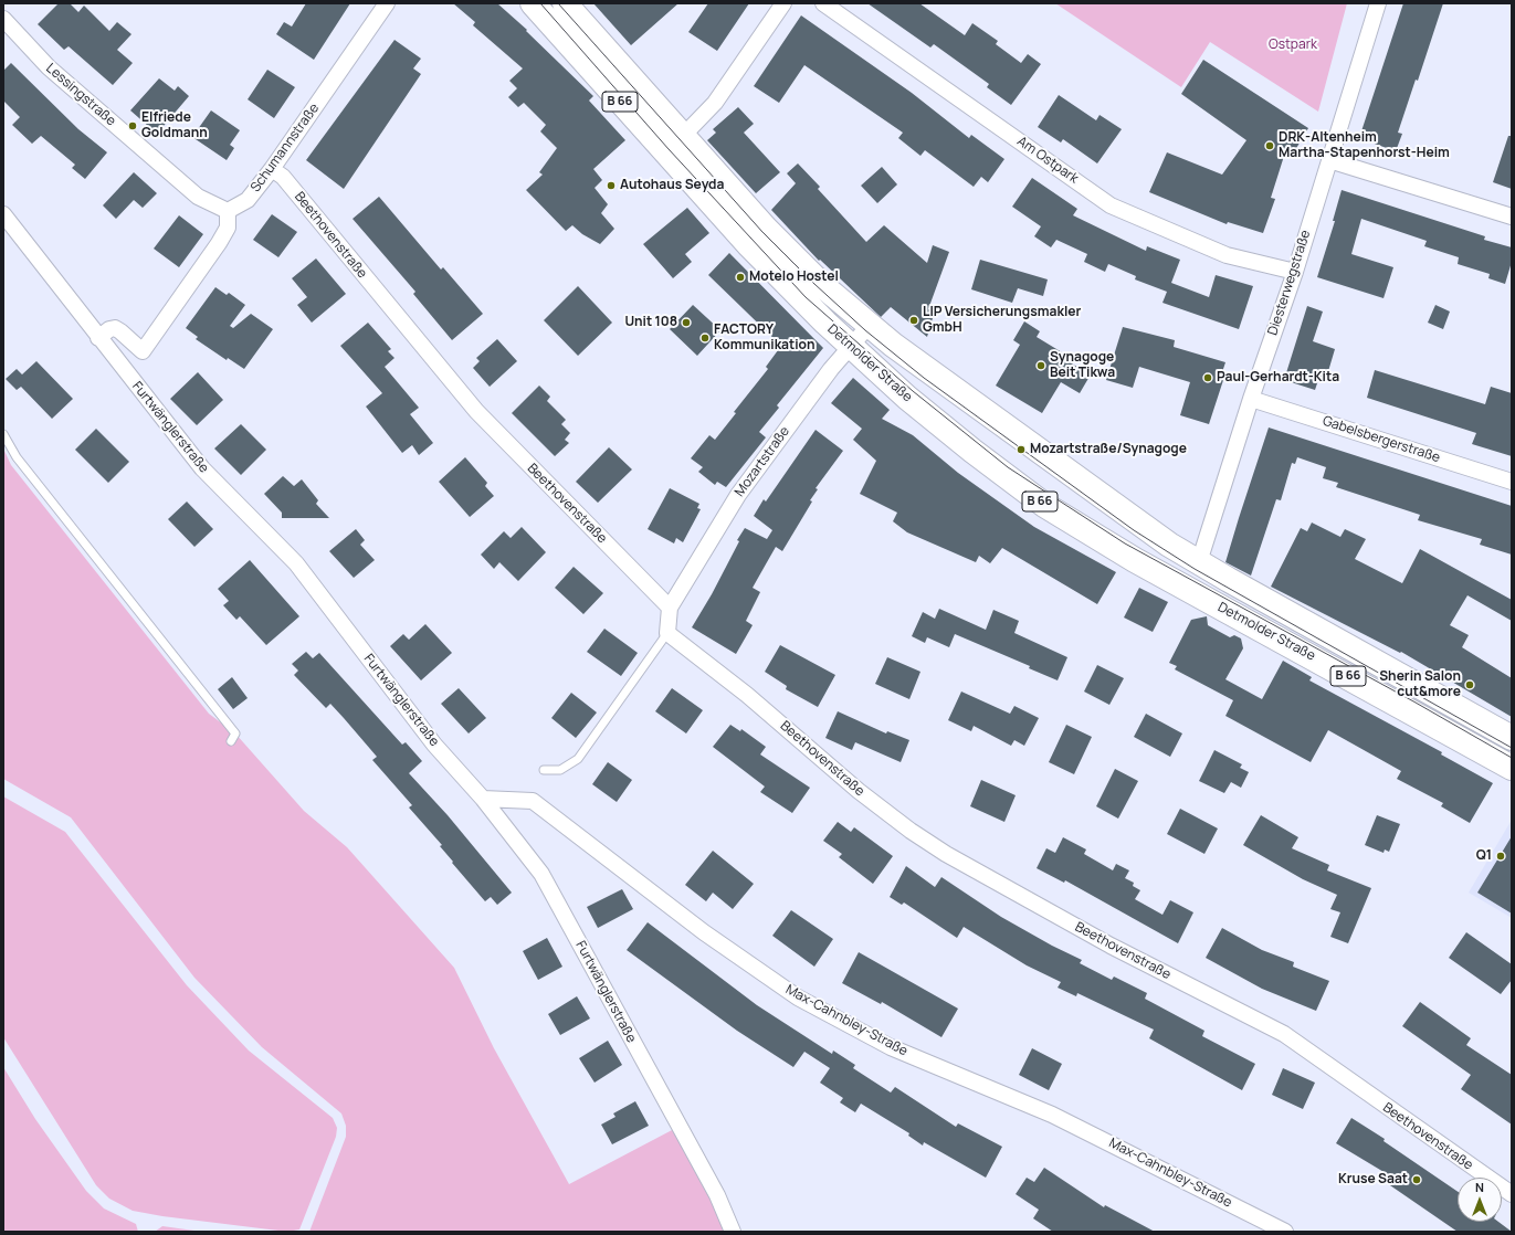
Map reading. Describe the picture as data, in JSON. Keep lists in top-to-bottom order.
{
  "streets": {
    "main road": ["B 66", "Detmolder Straße"],
    "street": [
      "Lessingstraße",
      "Schumannstraße",
      "Am Ostpark",
      "Beethovenstraße",
      "Diesterwegstraße",
      "Furtwänglerstraße",
      "Gabelsbergerstraße",
      "Mozartstraße",
      "Max-Cahnbley-Straße"
    ]
  },
  "crossings": [
    ["Lessingstraße", "Schumannstraße"],
    ["Schumannstraße", "Beethovenstraße"],
    ["Am Ostpark", "Diesterwegstraße"],
    ["Beethovenstraße", "Mozartstraße"],
    ["Diesterwegstraße", "Detmolder Straße"],
    ["Diesterwegstraße", "Gabelsbergerstraße"],
    ["Detmolder Straße", "Mozartstraße"],
    ["Furtwänglerstraße", "Max-Cahnbley-Straße"]
  ],
  "parks": ["Ostpark"],
  "places": [
    "Elfriede Goldmann",
    "DRK-Altenheim Martha-Stapenhorst-Heim",
    "Autohaus Seyda",
    "Motelo Hostel",
    "LIP Versicherungsmakler GmbH",
    "Unit 108",
    "FACTORY Kommunikation",
    "Synagoge Beit Tikwa",
    "Paul-Gerhardt-Kita",
    "Mozartstraße/Synagoge",
    "Sherin Salon cut&more",
    "Q1",
    "Kruse Saat"
  ],
  "north": "top"
}
